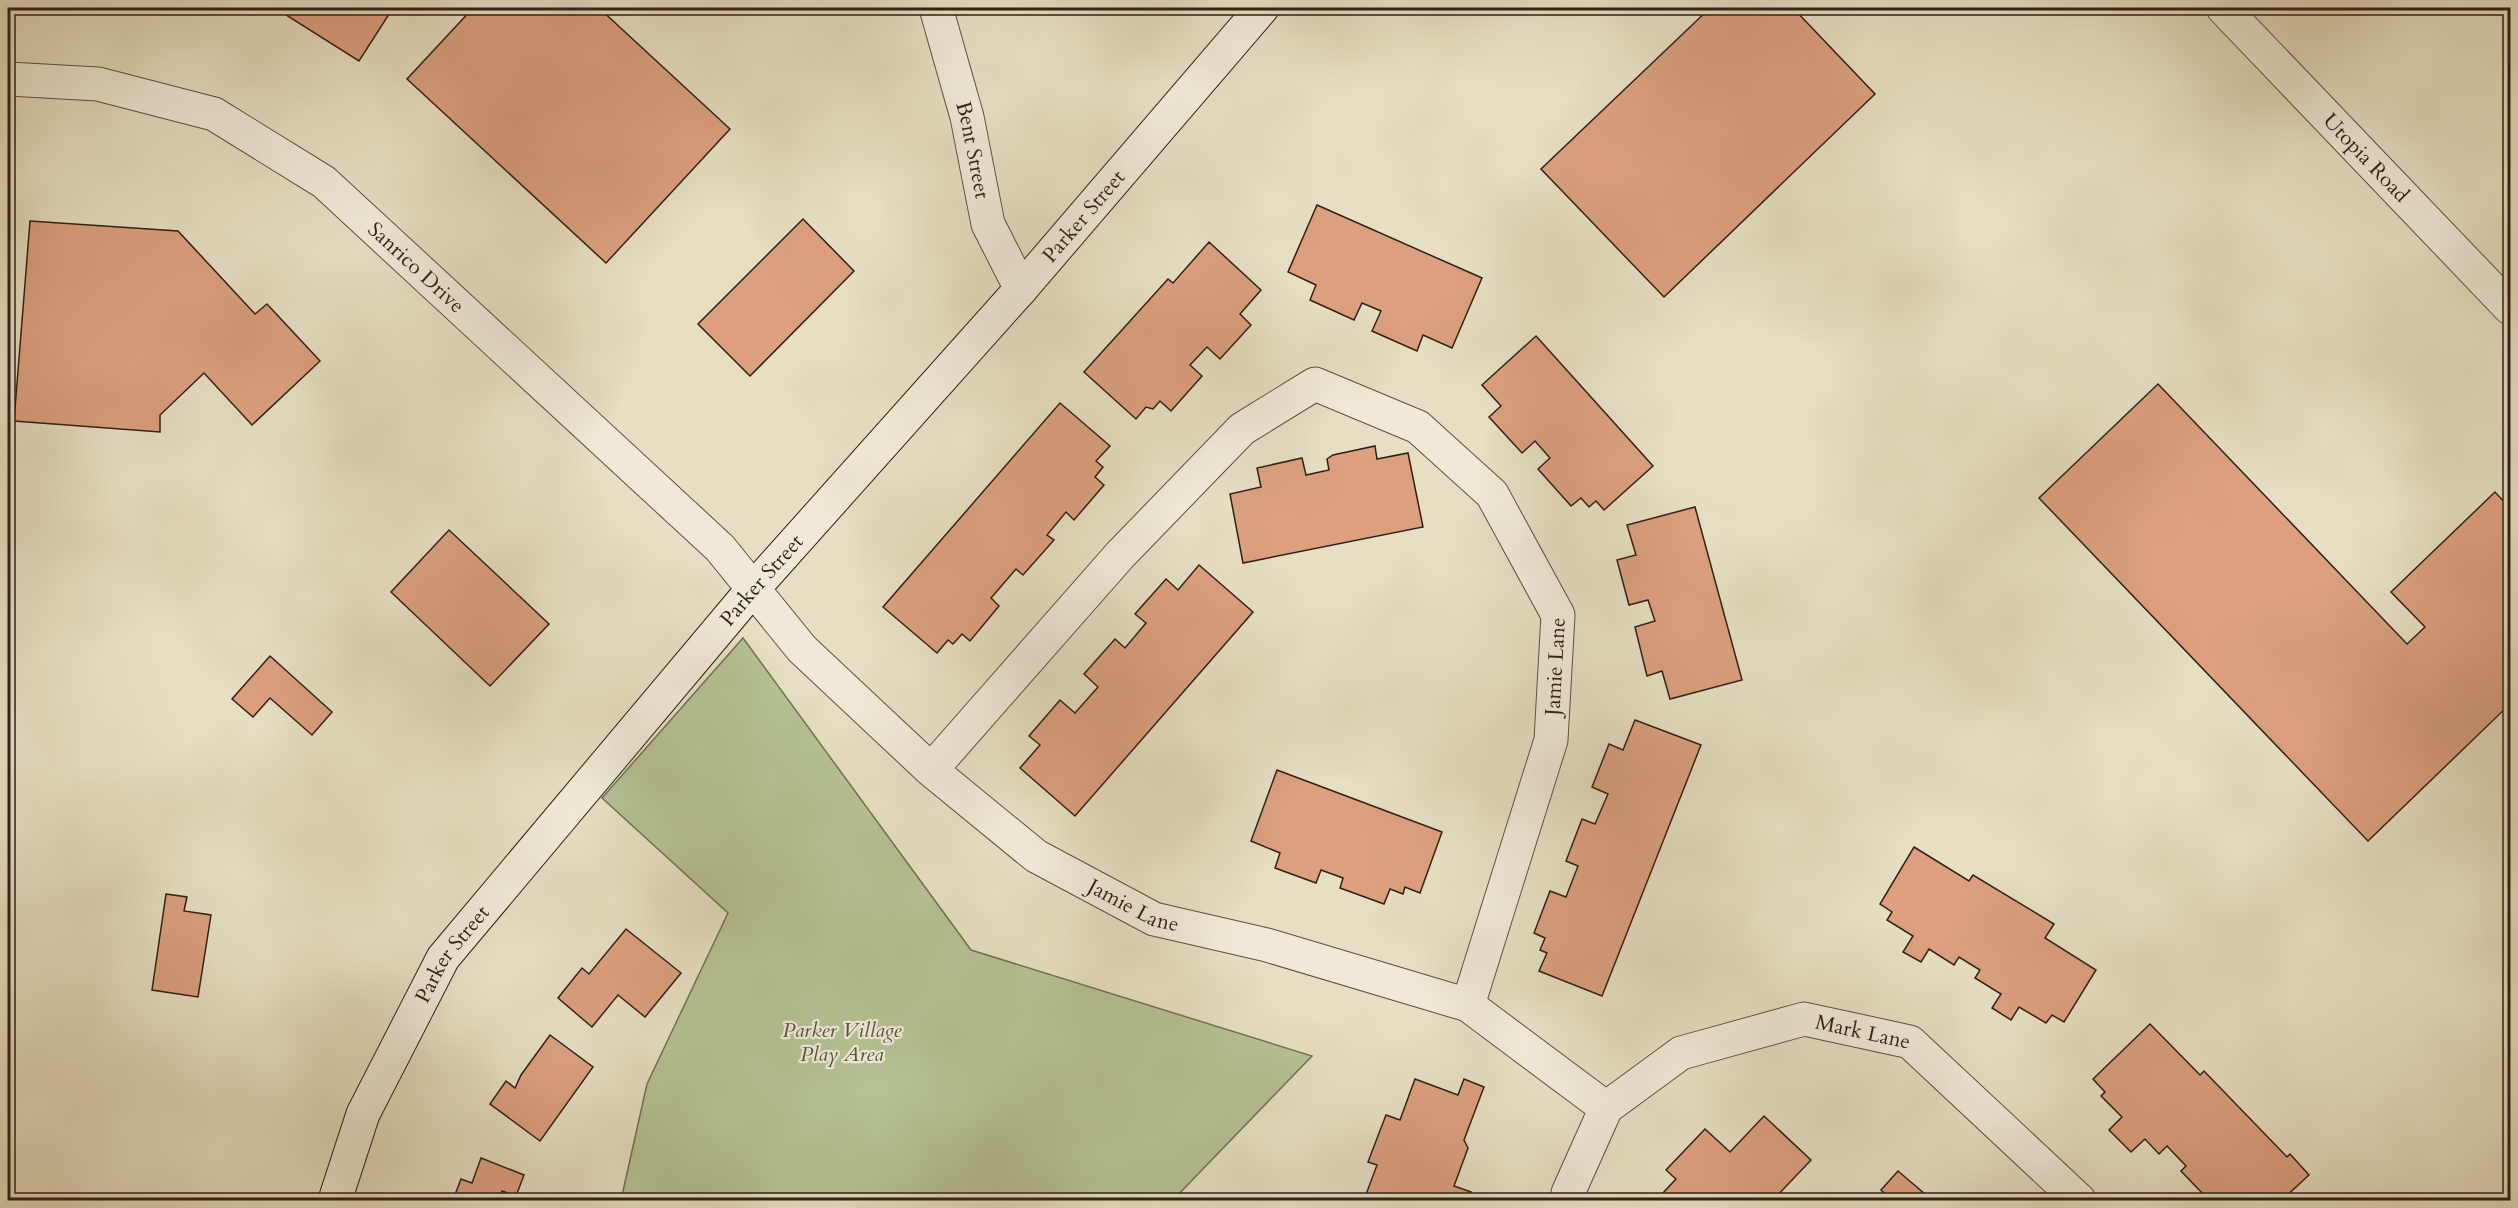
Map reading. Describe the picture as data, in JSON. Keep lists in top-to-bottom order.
{
  "streets": {
    "street": [
      "Bent Street",
      "Utopia Road",
      "Parker Street",
      "Sanrico Drive",
      "Jamie Lane",
      "Mark Lane"
    ]
  },
  "crossings": [
    ["Bent Street", "Parker Street"],
    ["Parker Street", "Sanrico Drive"],
    ["Parker Street", "Jamie Lane"],
    ["Sanrico Drive", "Jamie Lane"]
  ],
  "parks": ["Parker Village Play Area"]
}
